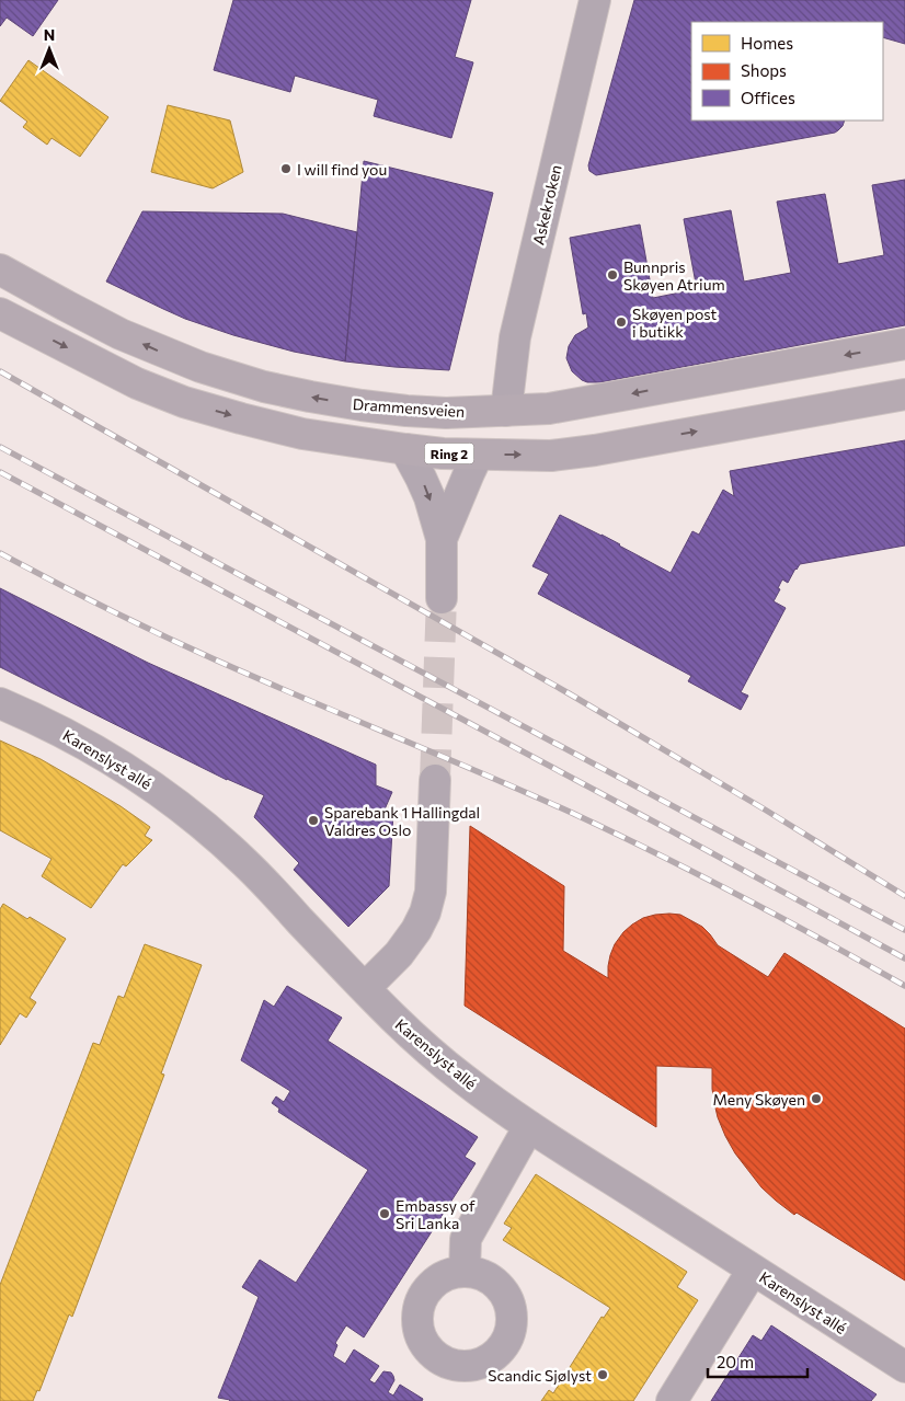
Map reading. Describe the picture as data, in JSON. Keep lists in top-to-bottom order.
{
  "streets": {
    "main road": ["Drammensveien", "Ring 2"],
    "street": ["Askekroken", "Karenslyst allé"]
  },
  "crossings": [
    ["Askekroken", "Drammensveien"]
  ],
  "places": [
    "I will find you",
    "Bunnpris Skøyen Atrium",
    "Skøyen post i butikk",
    "Sparebank 1 Hallingdal Valdres Oslo",
    "Meny Skøyen",
    "Embassy of Sri Lanka",
    "Scandic Sjølyst"
  ],
  "legend": ["Homes", "Shops", "Offices"],
  "scale_bar": "20 m",
  "north": "top"
}
